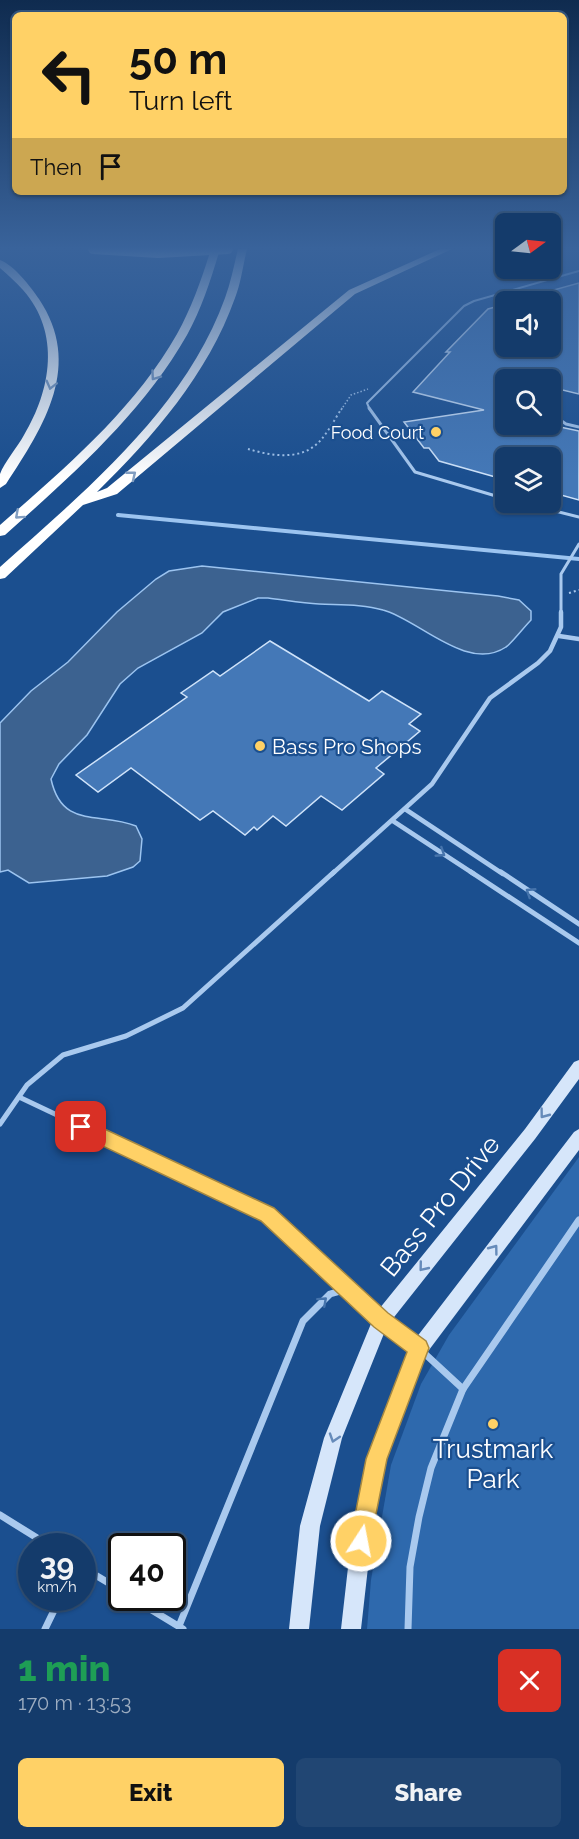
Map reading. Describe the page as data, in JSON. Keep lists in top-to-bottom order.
{
  "streets": {
    "street": ["Bass Pro Drive"]
  },
  "places": ["Food Court", "Bass Pro Shops", "Trustmark Park"],
  "north": "right",
  "page": {
    "turn": ["50 m", "Turn left"],
    "then": "Then",
    "speed": "39 km/h",
    "limit": "40",
    "heading": ["1 min", "170 m · 13:53"],
    "buttons": ["Exit", "Share"]
  }
}
